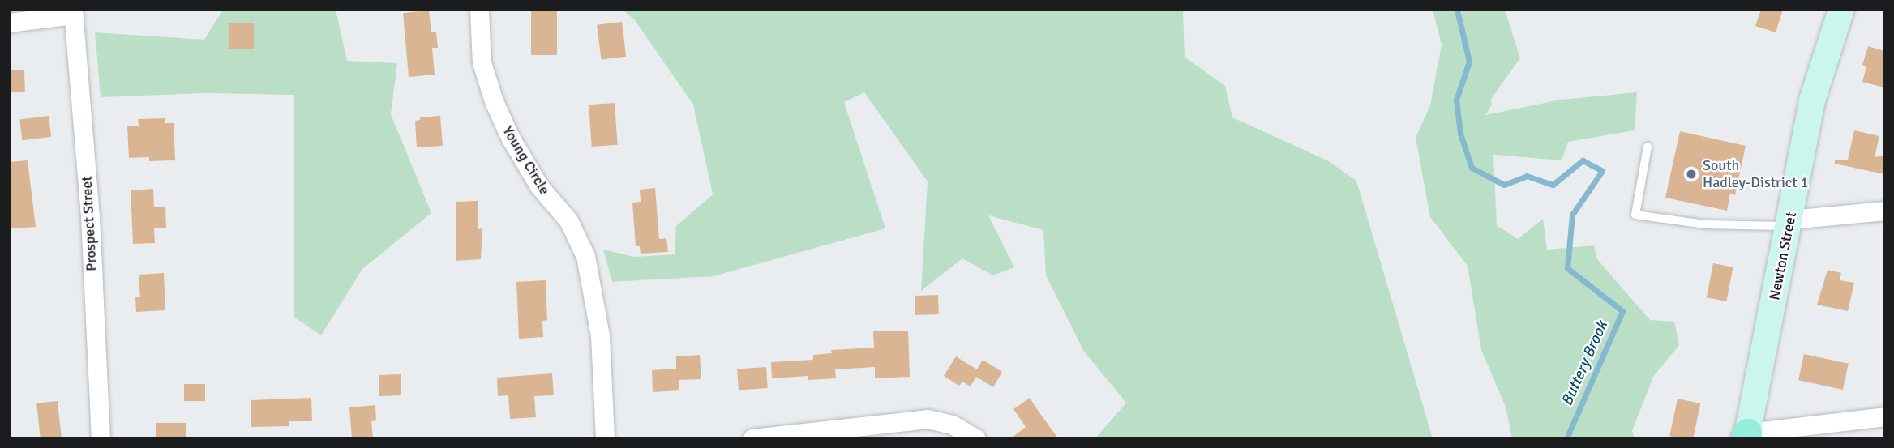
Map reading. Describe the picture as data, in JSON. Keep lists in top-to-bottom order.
{
  "streets": {
    "main road": ["Newton Street"],
    "street": ["Young Circle", "Prospect Street"]
  },
  "water": ["Buttery Brook"],
  "places": ["South Hadley-District 1"]
}
